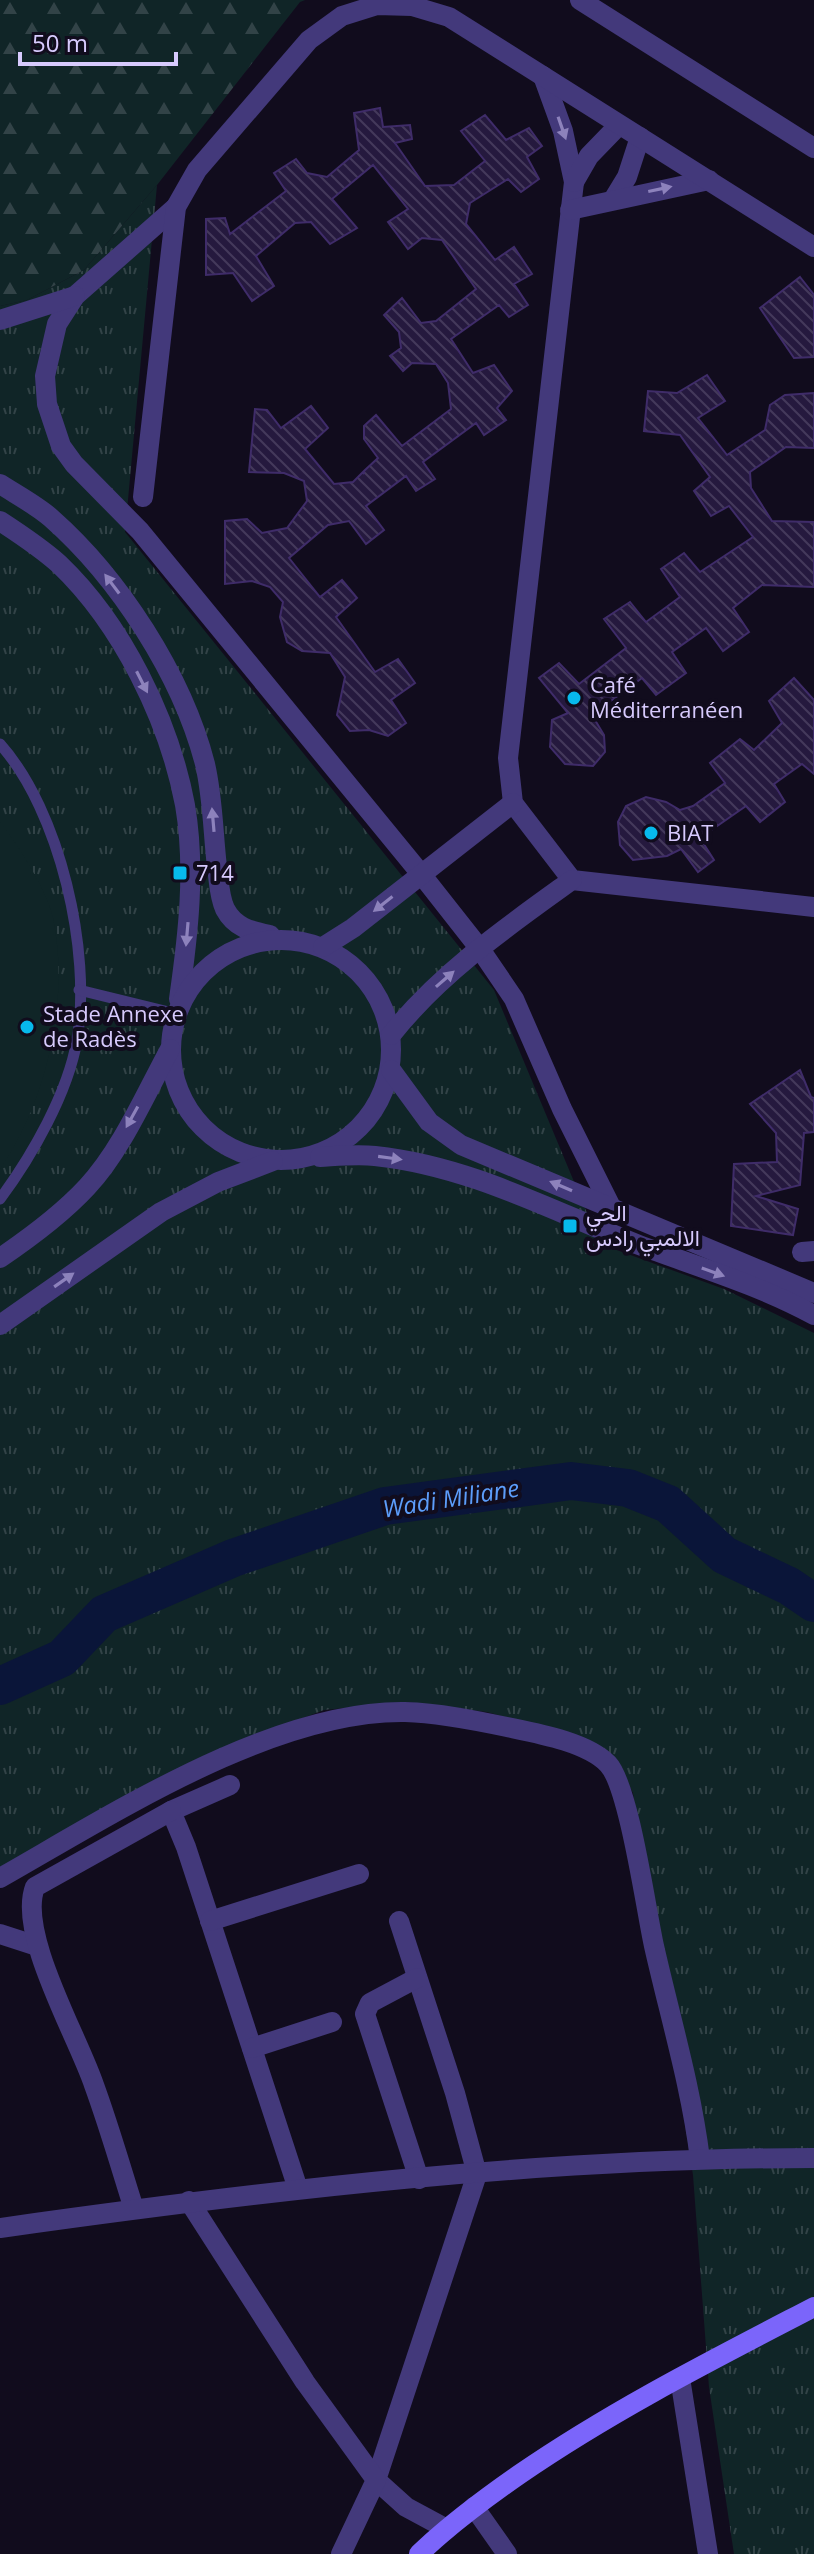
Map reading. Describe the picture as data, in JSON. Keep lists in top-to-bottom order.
{
  "water": ["Wadi Miliane"],
  "places": {
    "other": ["Café Méditerranéen", "BIAT", "Stade Annexe de Radès"],
    "transit": ["714", "الحي الالمبي رادس"]
  },
  "scale_bar": "50 m"
}
